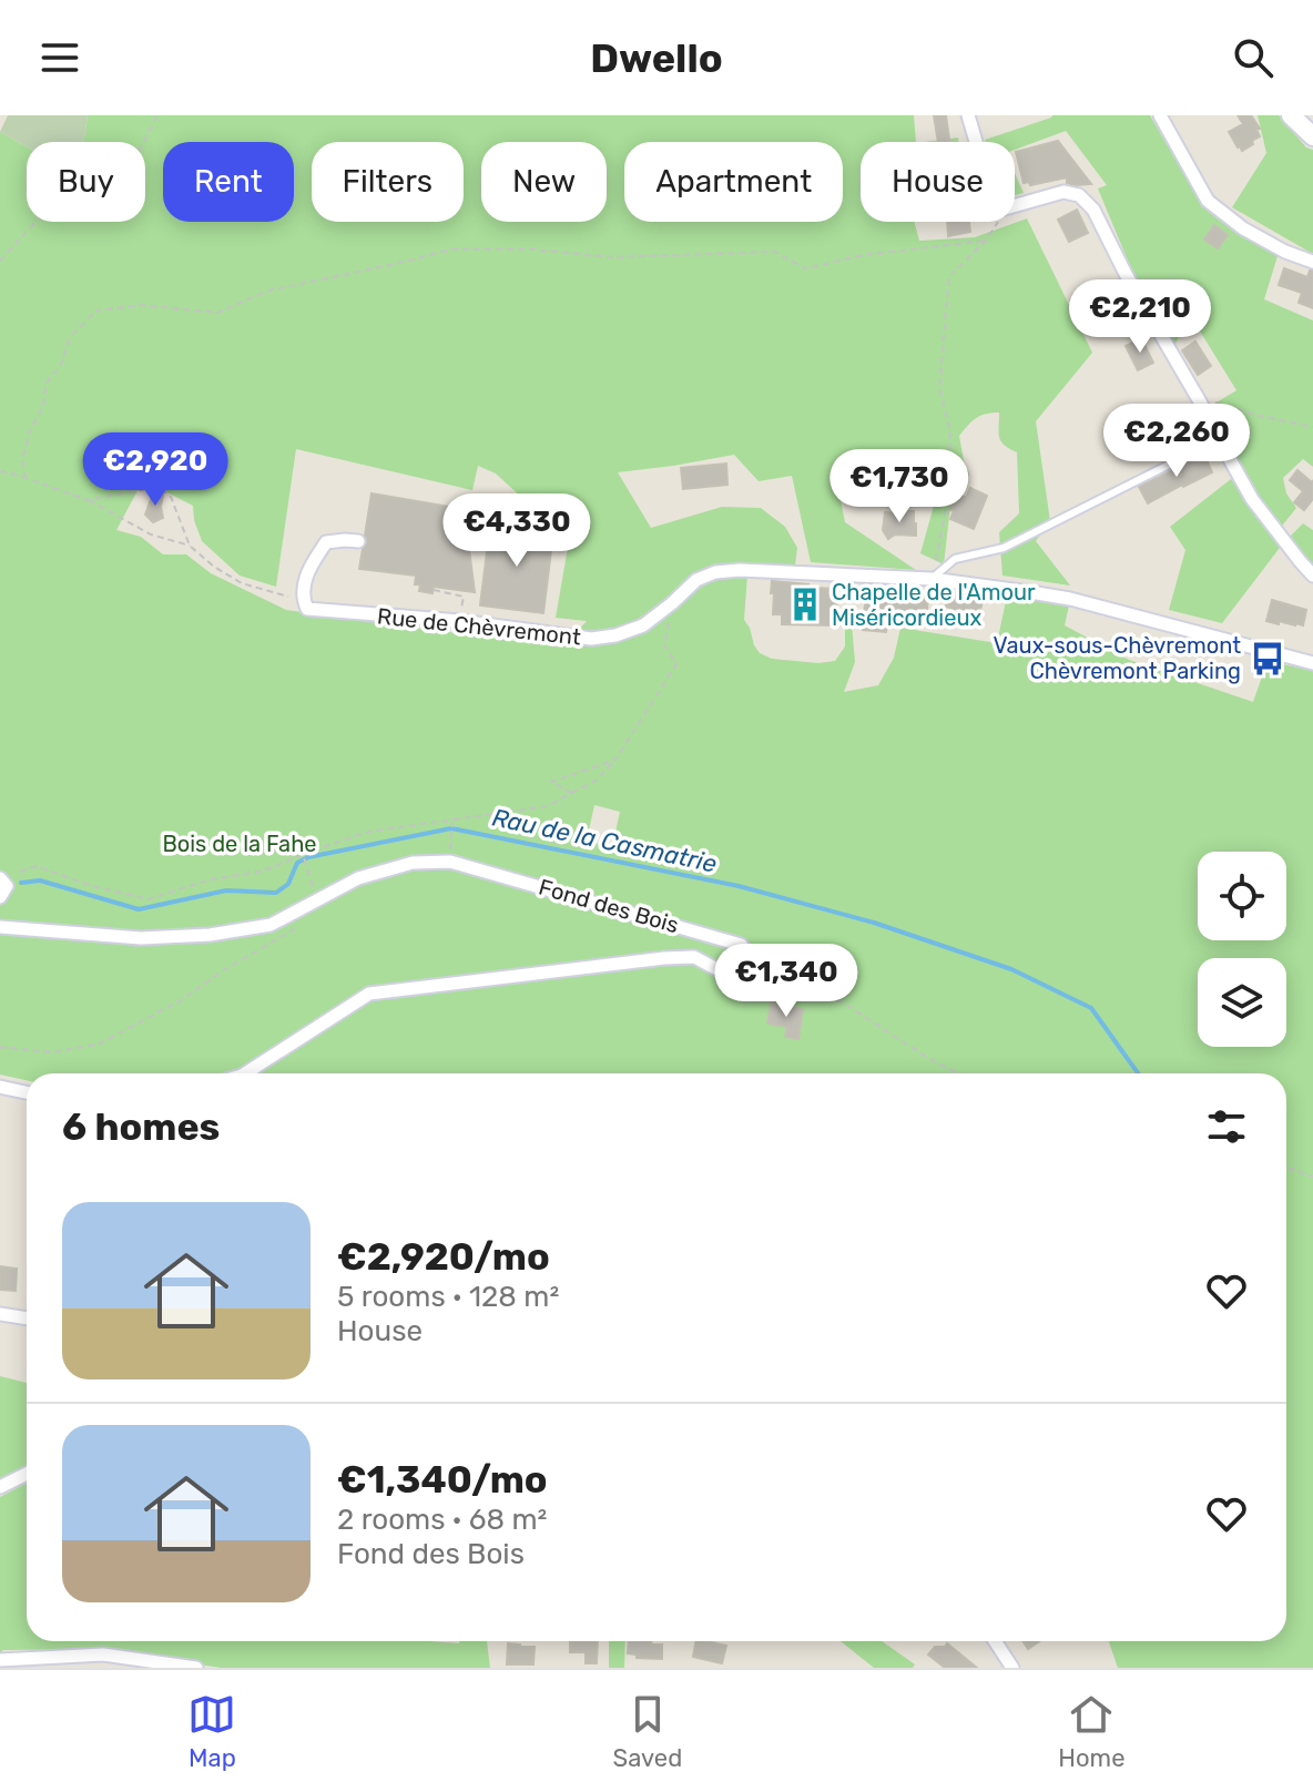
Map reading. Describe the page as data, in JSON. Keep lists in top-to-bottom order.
{
  "streets": {
    "street": ["Rue de Chèvremont", "Fond des Bois"]
  },
  "water": ["Rau de la Casmatrie"],
  "parks": ["Bois de la Fahe"],
  "places": {
    "building": ["Chapelle de l'Amour Miséricordieux"],
    "bus stop": ["Vaux-sous-Chèvremont Chèvremont Parking"]
  },
  "page": {
    "header": "Dwello",
    "chip": [
      "Buy",
      "Rent",
      "Filters",
      "New",
      "Apartment",
      "House"
    ],
    "price": [
      "€2,210",
      "€2,260",
      "€2,920",
      "€1,730",
      "€4,330",
      "€1,340"
    ],
    "heading": "6 homes",
    "list": [
      {
        "name": "€2,920/mo",
        "note": "5 rooms · 128 m² · House"
      },
      {
        "name": "€1,340/mo",
        "note": "2 rooms · 68 m² · Fond des Bois"
      }
    ],
    "tabs": ["Map", "Saved", "Home"]
  }
}
